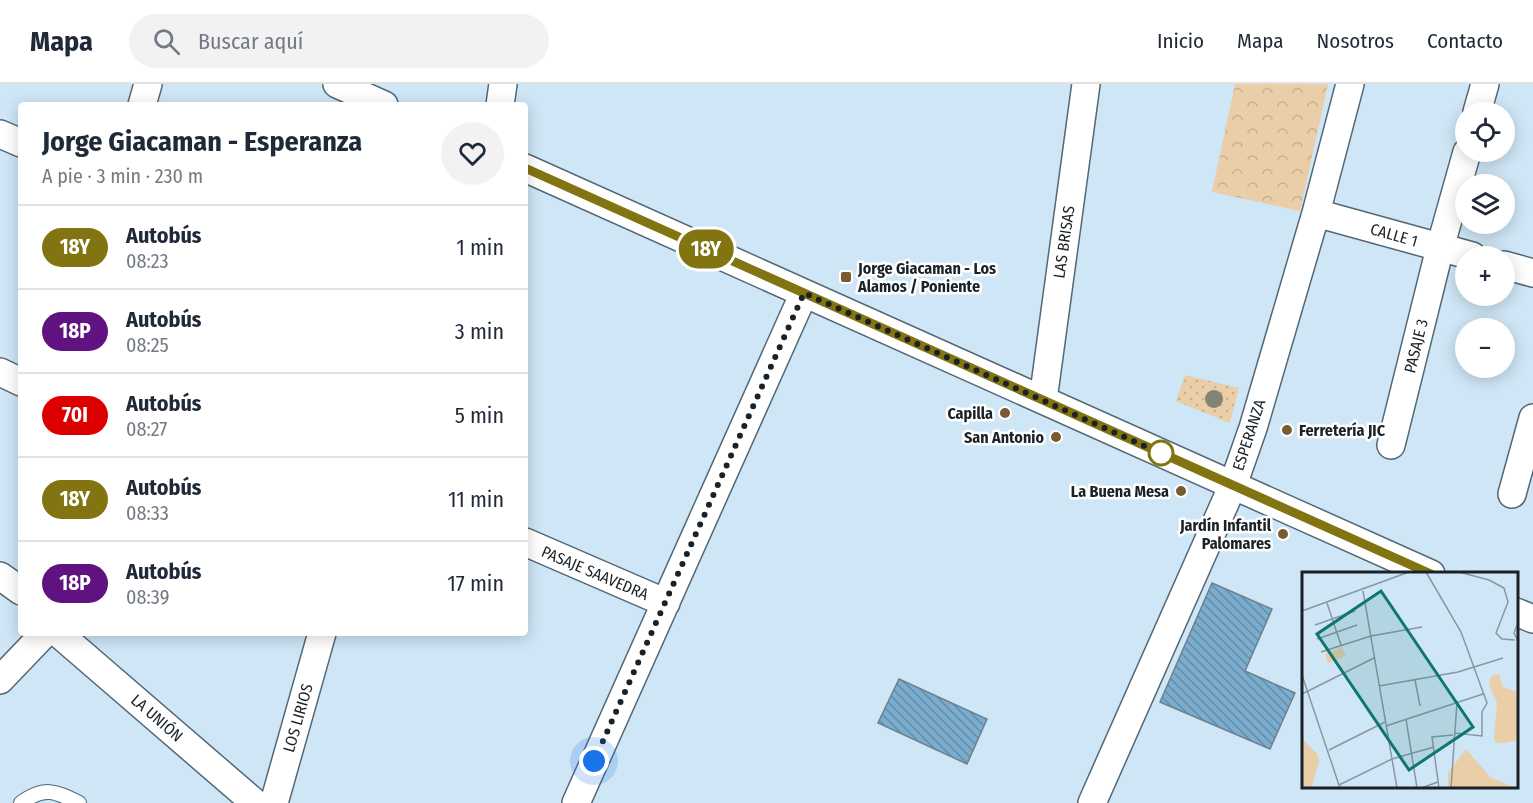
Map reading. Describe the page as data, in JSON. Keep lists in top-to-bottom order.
{
  "streets": {
    "street": [
      "CALLE 1",
      "LAS BRISAS",
      "PASAJE 3",
      "ESPERANZA",
      "PASAJE SAAVEDRA",
      "LA UNIÓN",
      "LOS LIRIOS"
    ]
  },
  "crossings": [
    ["CALLE 1", "PASAJE 3"],
    ["CALLE 1", "ESPERANZA"]
  ],
  "places": {
    "transit": ["Jorge Giacaman - Los Alamos / Poniente"],
    "other": [
      "Capilla",
      "Ferretería JIC",
      "San Antonio",
      "La Buena Mesa",
      "Jardín Infantil Palomares"
    ]
  },
  "lines": ["bus line 18Y"],
  "page": {
    "header": "Mapa",
    "search": "Buscar aquí",
    "nav": [
      "Inicio",
      "Mapa",
      "Nosotros",
      "Contacto"
    ],
    "on_map": "18Y",
    "map_buttons": ["+", "−"],
    "heading": ["Jorge Giacaman - Esperanza", "A pie · 3 min · 230 m"],
    "list": [
      {
        "mark": "18Y",
        "name": "Autobús",
        "note": "08:23",
        "value": "1 min"
      },
      {
        "mark": "18P",
        "name": "Autobús",
        "note": "08:25",
        "value": "3 min"
      },
      {
        "mark": "70I",
        "name": "Autobús",
        "note": "08:27",
        "value": "5 min"
      },
      {
        "mark": "18Y",
        "name": "Autobús",
        "note": "08:33",
        "value": "11 min"
      },
      {
        "mark": "18P",
        "name": "Autobús",
        "note": "08:39",
        "value": "17 min"
      }
    ]
  }
}
